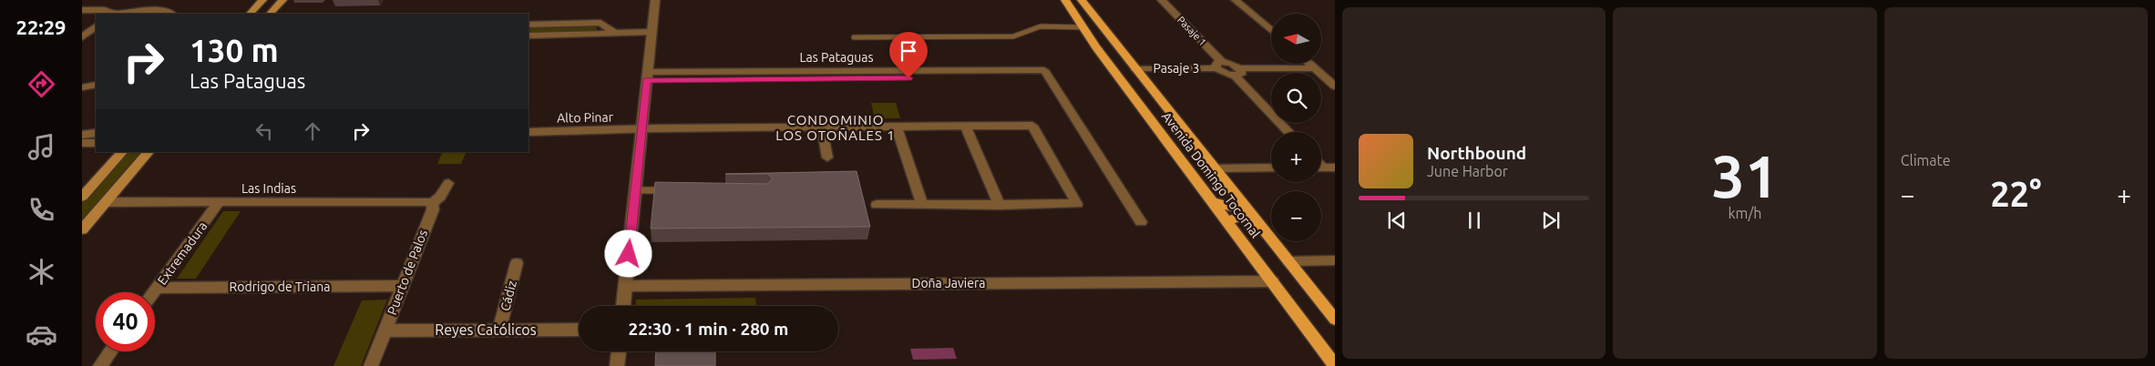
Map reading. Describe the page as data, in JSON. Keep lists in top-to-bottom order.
{
  "streets": {
    "main road": ["Avenida Domingo Tocornal"],
    "street": [
      "Pasaje 1",
      "Las Pataguas",
      "Pasaje 3",
      "Alto Pinar",
      "Las Indias",
      "Extremadura",
      "Puerto de Palos",
      "Doña Javiera",
      "Rodrigo de Triana",
      "Cádiz",
      "Reyes Católicos"
    ]
  },
  "crossings": [
    ["Pasaje 1", "Pasaje 3"],
    ["Pasaje 3", "Avenida Domingo Tocornal"],
    ["Avenida Domingo Tocornal", "Doña Javiera"],
    ["Las Indias", "Extremadura"],
    ["Las Indias", "Puerto de Palos"],
    ["Extremadura", "Rodrigo de Triana"],
    ["Puerto de Palos", "Rodrigo de Triana"],
    ["Puerto de Palos", "Reyes Católicos"],
    ["Cádiz", "Reyes Católicos"]
  ],
  "districts": ["CONDOMINIO LOS OTOÑALES 1"],
  "north": "left",
  "page": {
    "tabs": "22:29",
    "tile": [
      ["31", "km/h"],
      "Climate"
    ],
    "map_buttons": ["+", "−"],
    "turn": ["130 m", "Las Pataguas"],
    "song": ["Northbound", "June Harbor"],
    "heat": ["−", "22°", "+"],
    "limit": "40",
    "trip": "22:30 · 1 min · 280 m"
  }
}
